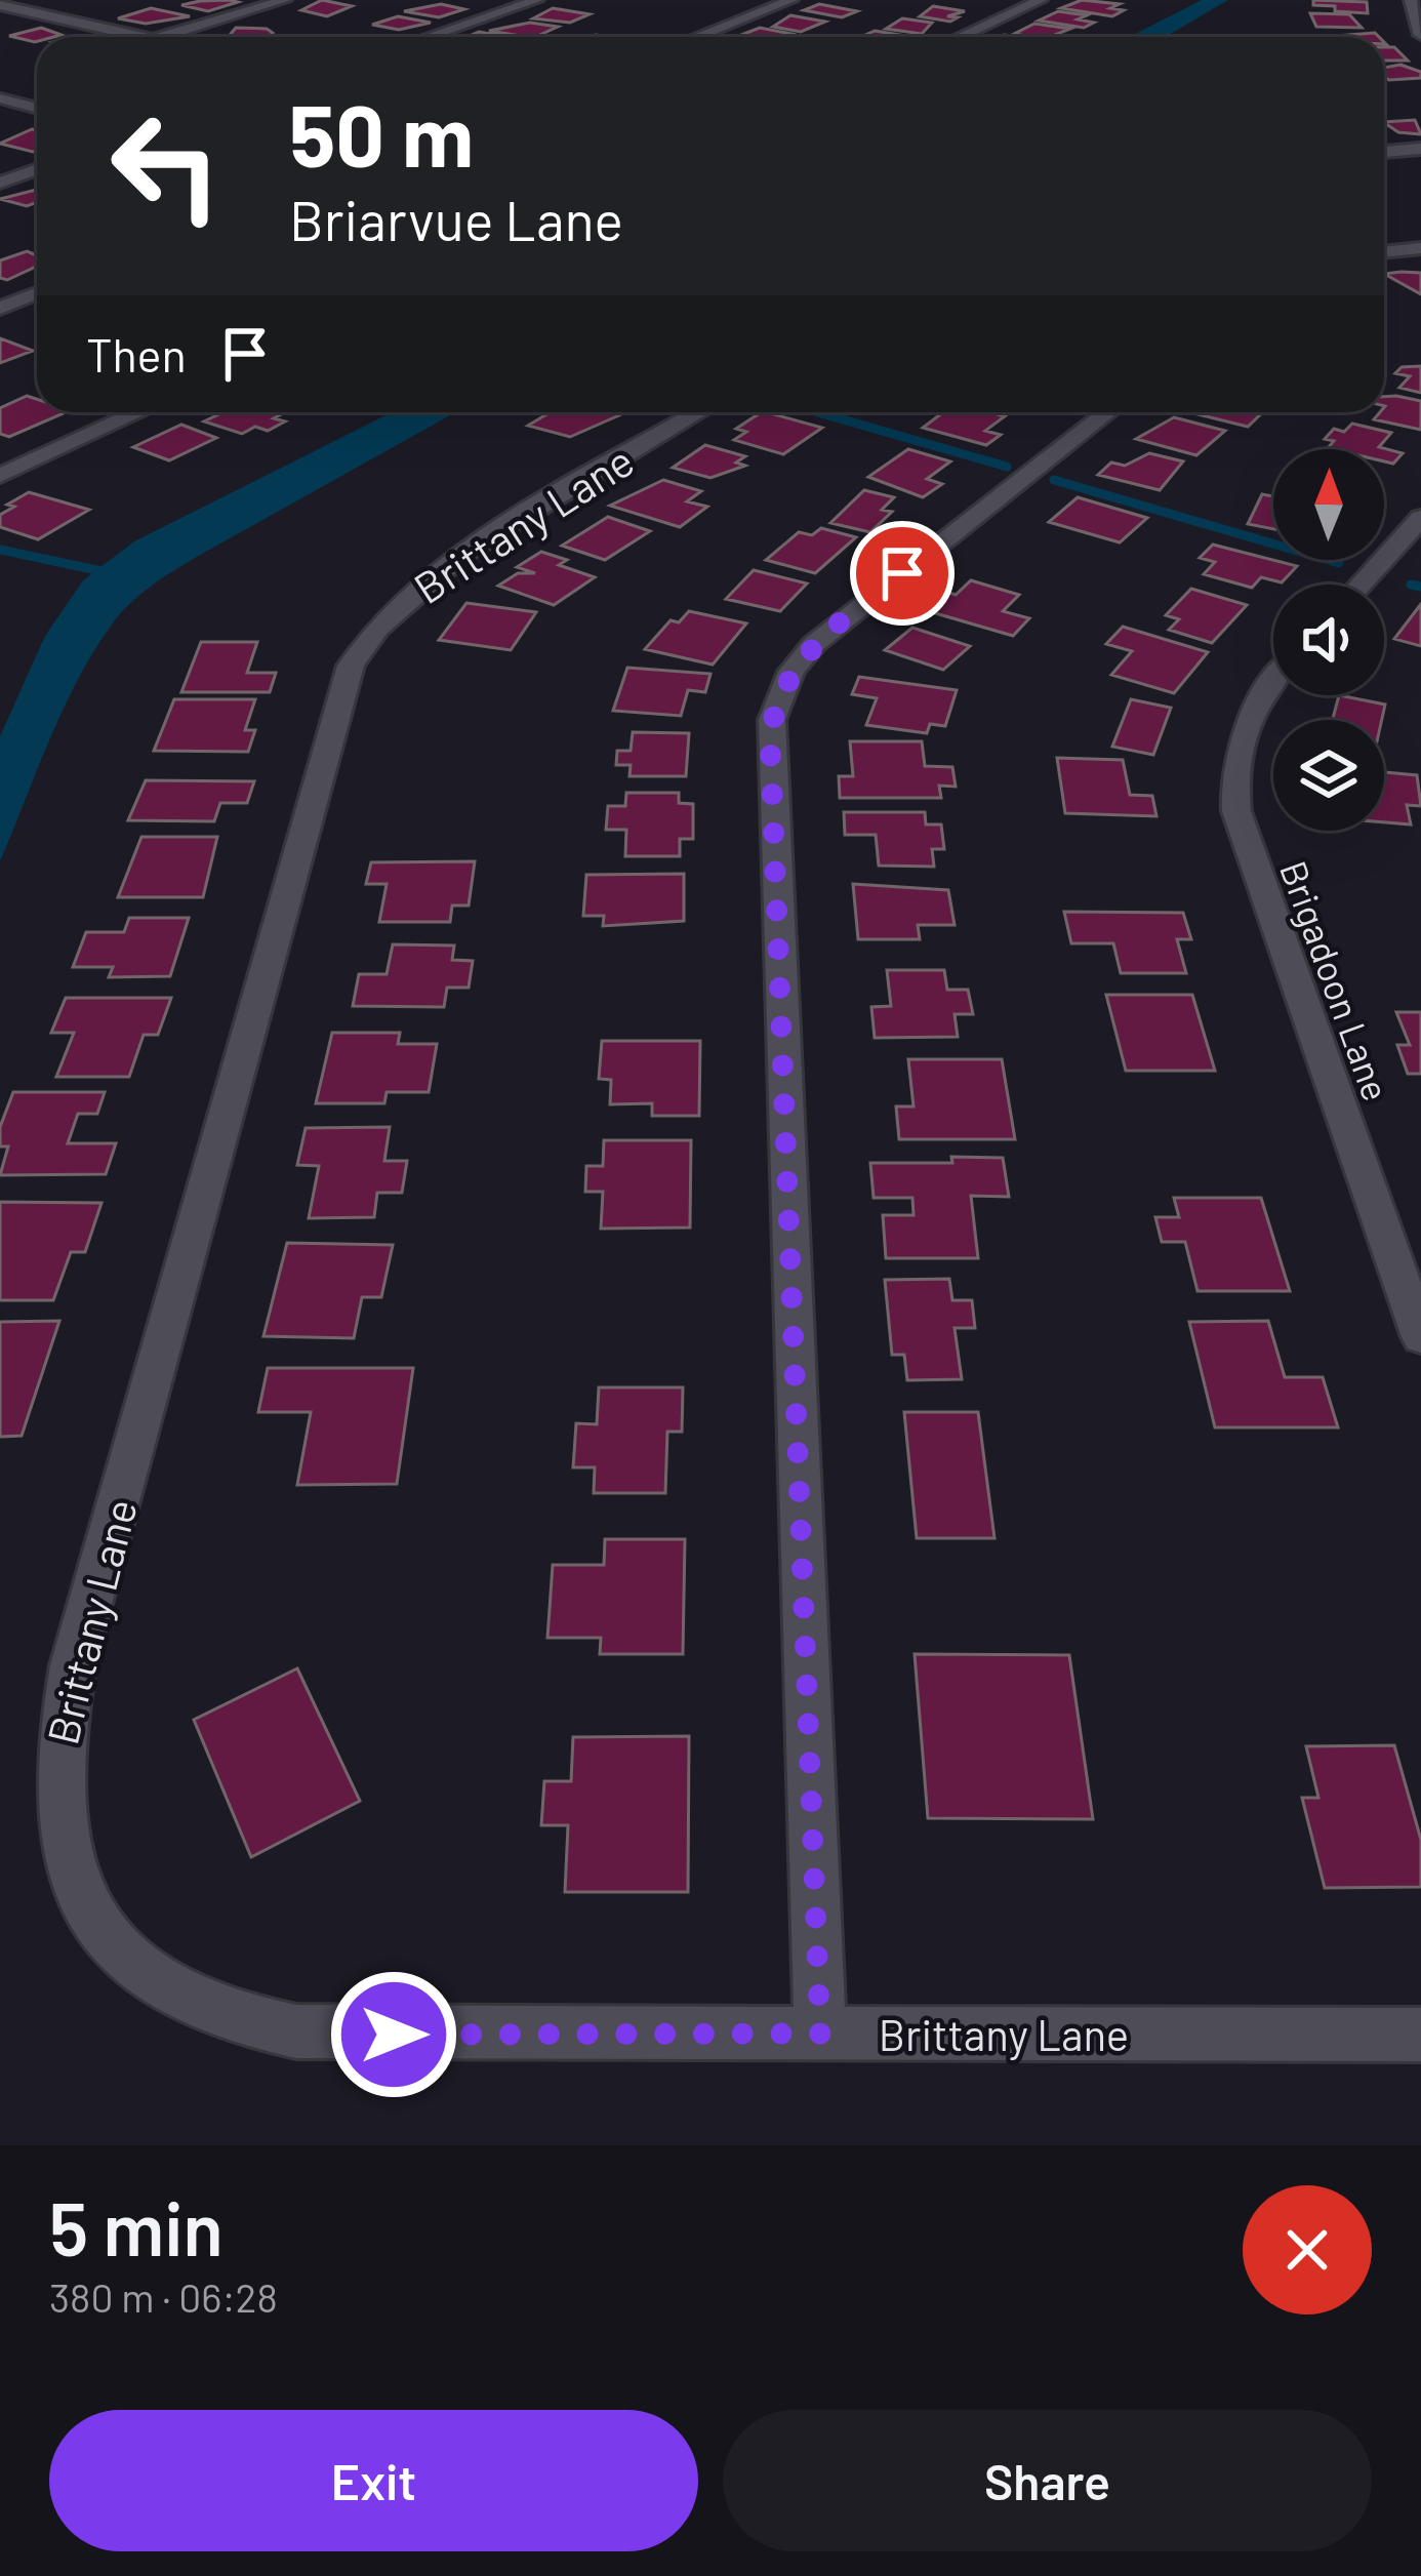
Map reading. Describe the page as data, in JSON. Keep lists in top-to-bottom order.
{
  "streets": {
    "street": ["Brittany Lane", "Brigadoon Lane"]
  },
  "north": "top",
  "page": {
    "turn": ["50 m", "Briarvue Lane"],
    "then": "Then",
    "heading": ["5 min", "380 m · 06:28"],
    "buttons": ["Exit", "Share"]
  }
}
